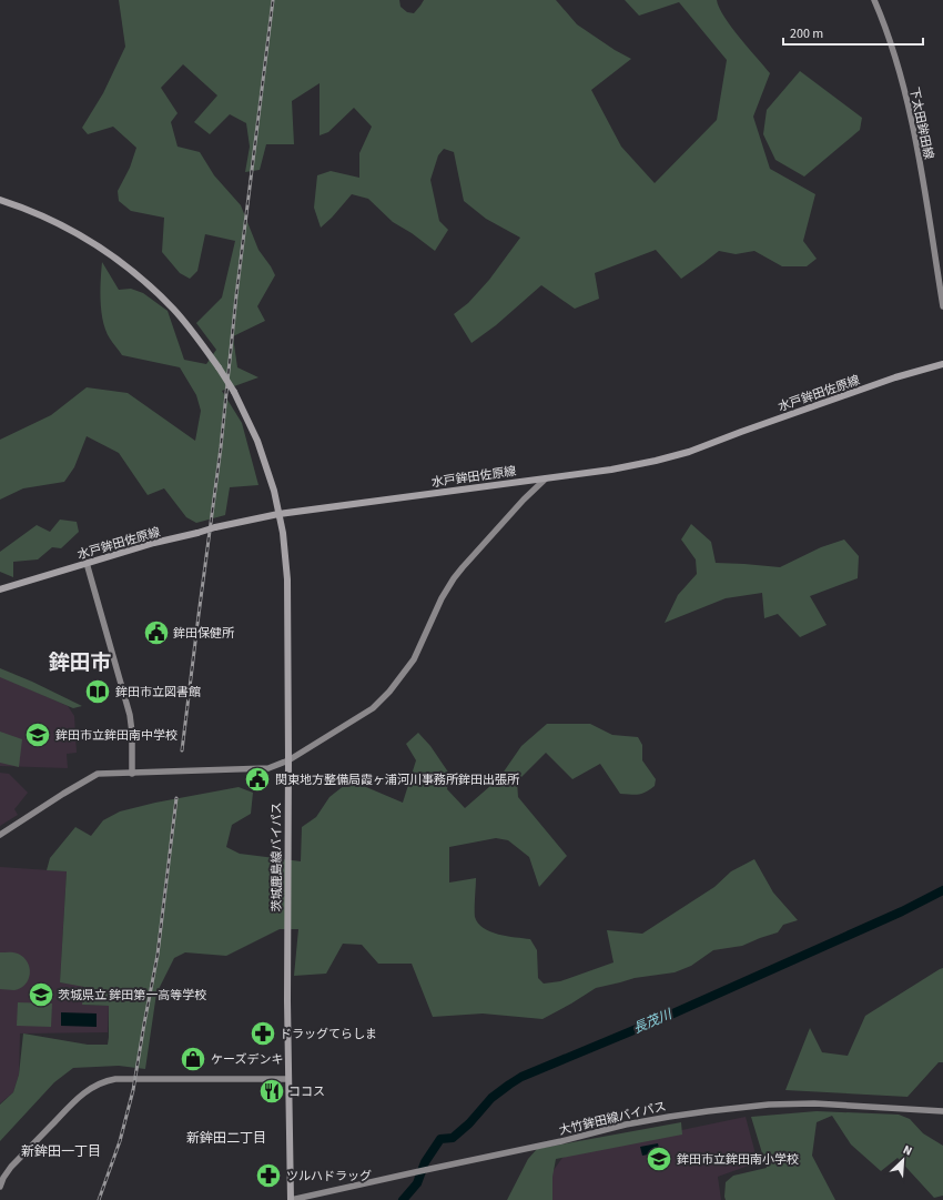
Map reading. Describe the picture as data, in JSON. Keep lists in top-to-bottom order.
{
  "streets": {
    "main road": ["水戸鉾田佐原線", "茨城鹿島線バイパス"],
    "street": ["下太田鉾田線", "大竹鉾田線バイパス"]
  },
  "crossings": [
    ["水戸鉾田佐原線", "茨城鹿島線バイパス"],
    ["茨城鹿島線バイパス", "大竹鉾田線バイパス"]
  ],
  "districts": ["鉾田市", "新鉾田二丁目", "新鉾田一丁目"],
  "water": ["長茂川"],
  "places": {
    "public building": ["鉾田保健所", "関東地方整備局霞ヶ浦河川事務所鉾田出張所"],
    "library": ["鉾田市立図書館"],
    "school or university": ["鉾田市立鉾田南中学校", "茨城県立 鉾田第一高等学校", "鉾田市立鉾田南小学校"],
    "pharmacy": ["ドラッグてらしま", "ツルハドラッグ"],
    "shop": ["ケーズデンキ"],
    "restaurant": ["ココス"]
  },
  "scale_bar": "200 m",
  "north": "top right"
}
